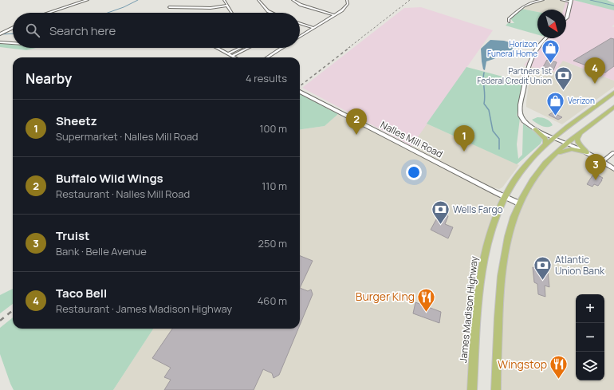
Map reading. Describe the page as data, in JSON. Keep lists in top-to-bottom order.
{
  "streets": {
    "main road": ["James Madison Highway"],
    "street": ["Nalles Mill Road"]
  },
  "crossings": [
    ["Nalles Mill Road", "James Madison Highway"]
  ],
  "places": {
    "shop": ["Horizon Funeral Home", "Verizon"],
    "bank": ["Partners 1st Federal Credit Union", "Wells Fargo", "Atlantic Union Bank"],
    "restaurant": ["Burger King", "Wingstop"]
  },
  "north": "bottom right",
  "page": {
    "search": "Search here",
    "pins": [
      "4",
      "2",
      "1",
      "3"
    ],
    "heading": ["Nearby", "4 results"],
    "list": [
      {
        "mark": "1",
        "name": "Sheetz",
        "note": "Supermarket · Nalles Mill Road",
        "value": "100 m"
      },
      {
        "mark": "2",
        "name": "Buffalo Wild Wings",
        "note": "Restaurant · Nalles Mill Road",
        "value": "110 m"
      },
      {
        "mark": "3",
        "name": "Truist",
        "note": "Bank · Belle Avenue",
        "value": "250 m"
      },
      {
        "mark": "4",
        "name": "Taco Bell",
        "note": "Restaurant · James Madison Highway",
        "value": "460 m"
      }
    ],
    "map_buttons": ["+", "−"]
  }
}
